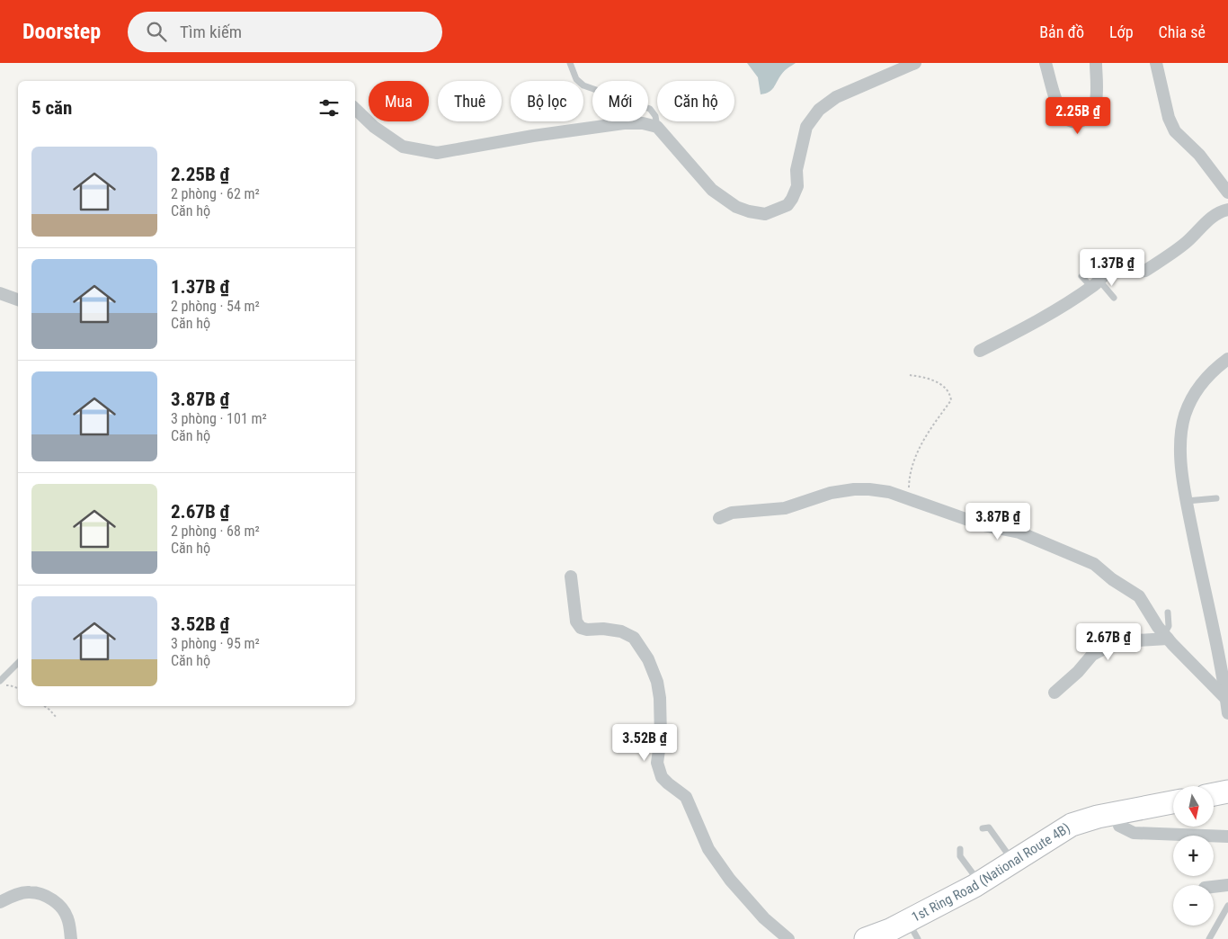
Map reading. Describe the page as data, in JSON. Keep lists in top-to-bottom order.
{
  "streets": {
    "highway": ["1st Ring Road (National Route 4B)"]
  },
  "north": "bottom",
  "page": {
    "header": "Doorstep",
    "search": "Tìm kiếm",
    "nav": ["Bản đồ", "Lớp", "Chia sẻ"],
    "chip": [
      "Mua",
      "Thuê",
      "Bộ lọc",
      "Mới",
      "Căn hộ"
    ],
    "heading": "5 căn",
    "price": [
      "2.25B ₫",
      "1.37B ₫",
      "3.87B ₫",
      "2.67B ₫",
      "3.52B ₫"
    ],
    "list": [
      {
        "name": "2.25B ₫",
        "note": "2 phòng · 62 m² · Căn hộ"
      },
      {
        "name": "1.37B ₫",
        "note": "2 phòng · 54 m² · Căn hộ"
      },
      {
        "name": "3.87B ₫",
        "note": "3 phòng · 101 m² · Căn hộ"
      },
      {
        "name": "2.67B ₫",
        "note": "2 phòng · 68 m² · Căn hộ"
      },
      {
        "name": "3.52B ₫",
        "note": "3 phòng · 95 m² · Căn hộ"
      }
    ],
    "map_buttons": ["+", "−"]
  }
}
